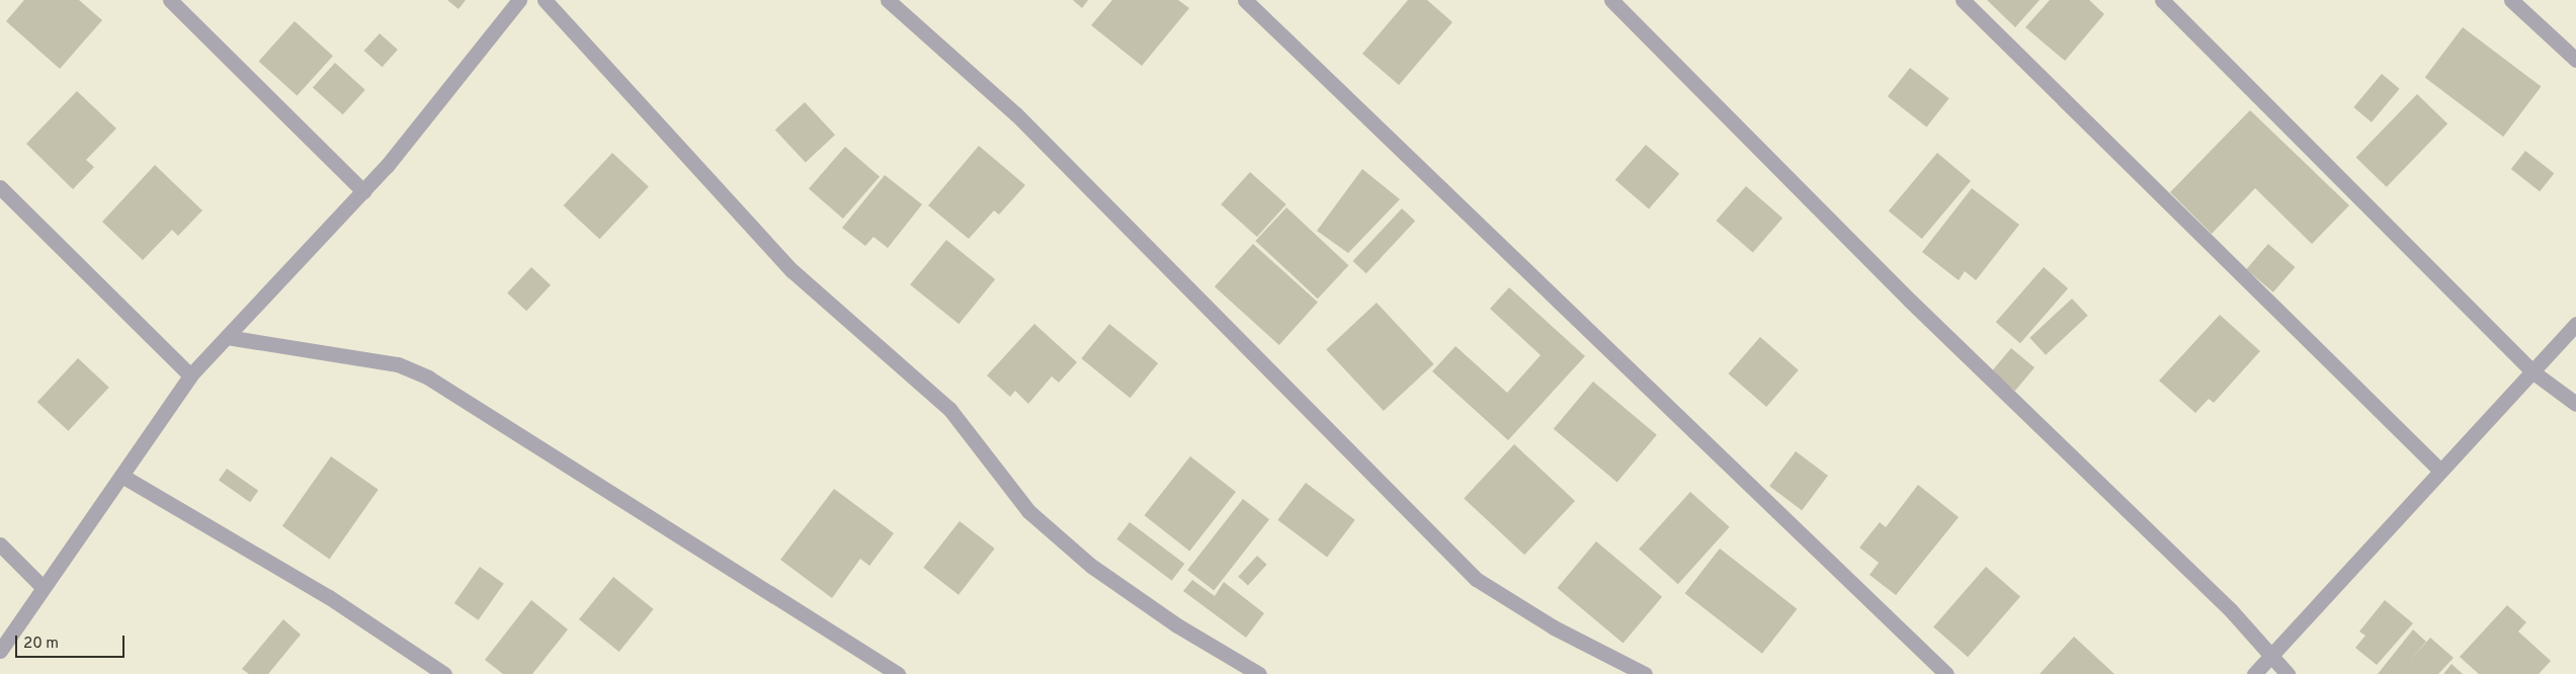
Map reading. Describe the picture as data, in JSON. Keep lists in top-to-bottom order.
{
  "scale_bar": "20 m"
}
